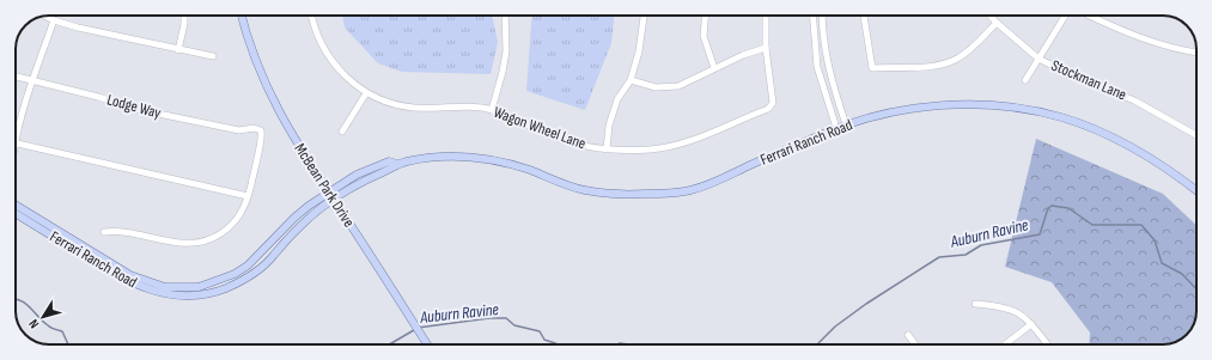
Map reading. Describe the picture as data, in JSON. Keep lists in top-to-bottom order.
{
  "streets": {
    "main road": ["Ferrari Ranch Road", "McBean Park Drive"],
    "street": ["Stockman Lane", "Lodge Way", "Wagon Wheel Lane"]
  },
  "crossings": [
    ["Ferrari Ranch Road", "McBean Park Drive"]
  ],
  "water": ["Auburn Ravine"],
  "north": "bottom left"
}
